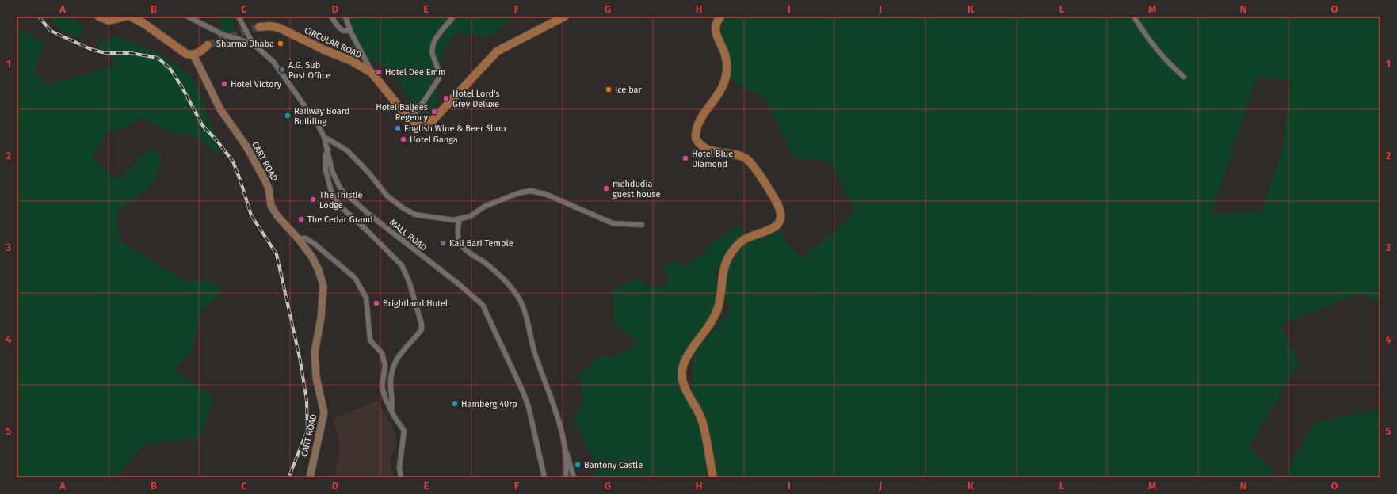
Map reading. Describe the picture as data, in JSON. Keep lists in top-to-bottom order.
{
  "streets": {
    "main road": ["CIRCULAR ROAD", "CART ROAD"],
    "street": ["MALL ROAD"]
  },
  "places": [
    "Sharma Dhaba",
    "A.G. Sub Post Office",
    "Hotel Dee Emm",
    "Hotel Victory",
    "Ice bar",
    "Hotel Lord's Grey Deluxe",
    "Hotel Baljees Regency",
    "Railway Board Building",
    "English Wine & Beer Shop",
    "Hotel Ganga",
    "Hotel Blue Diamond",
    "mehdudia guest house",
    "The Thistle Lodge",
    "The Cedar Grand",
    "Kali Bari Temple",
    "Brightland Hotel",
    "Hamberg 40rp",
    "Bantony Castle"
  ],
  "grid": {
    "columns": [
      "A",
      "B",
      "C",
      "D",
      "E",
      "F",
      "G",
      "H",
      "I",
      "J",
      "K",
      "L",
      "M",
      "N",
      "O"
    ],
    "rows": [
      "1",
      "2",
      "3",
      "4",
      "5"
    ]
  }
}
